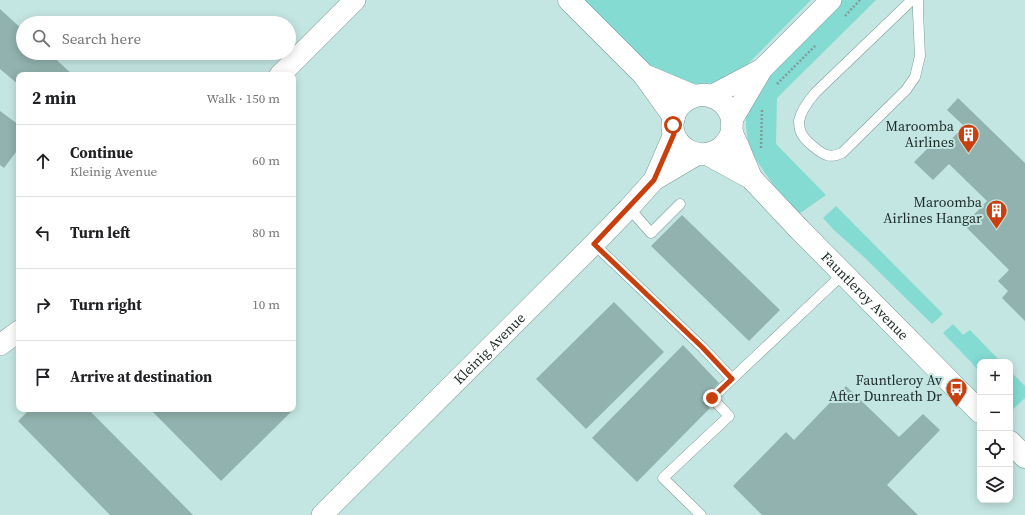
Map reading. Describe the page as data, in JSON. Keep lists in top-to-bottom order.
{
  "streets": {
    "main road": ["Fauntleroy Avenue"],
    "street": ["Kleinig Avenue"]
  },
  "crossings": [
    ["Fauntleroy Avenue", "Kleinig Avenue"]
  ],
  "places": {
    "building": ["Maroomba Airlines", "Maroomba Airlines Hangar"],
    "bus stop": ["Fauntleroy Av After Dunreath Dr"]
  },
  "page": {
    "search": "Search here",
    "heading": ["2 min", "Walk · 150 m"],
    "list": [
      ["Continue", "Kleinig Avenue", "60 m"],
      ["Turn left", "80 m"],
      ["Turn right", "10 m"],
      "Arrive at destination"
    ],
    "map_buttons": ["+", "−"]
  }
}
